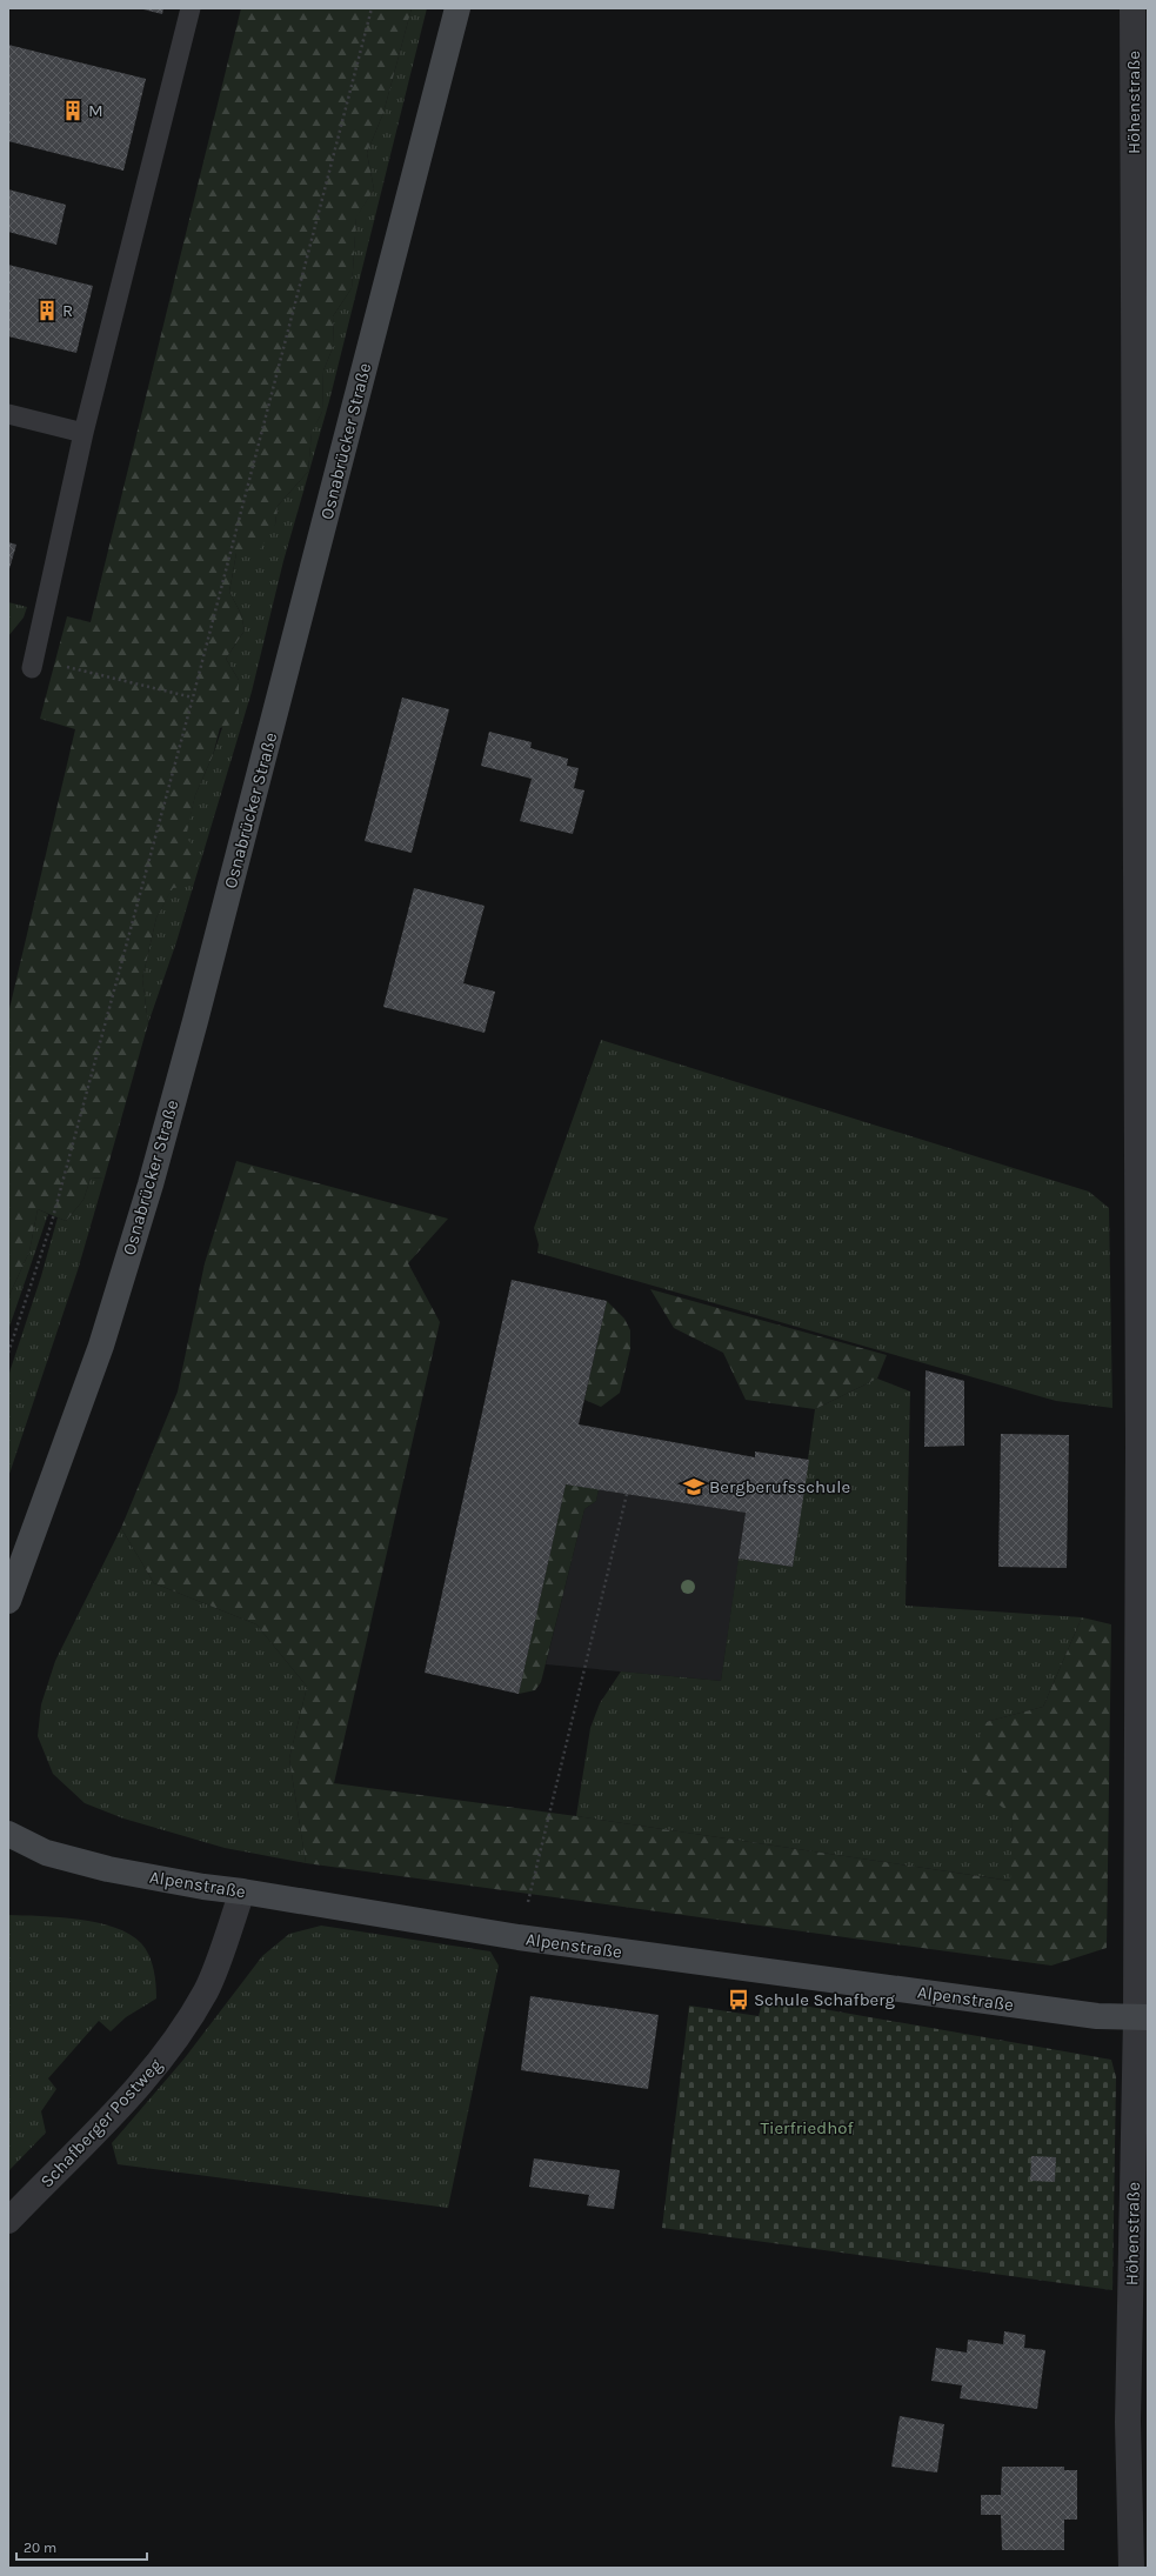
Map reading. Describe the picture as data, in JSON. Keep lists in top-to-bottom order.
{
  "streets": {
    "main road": ["Osnabrücker Straße", "Alpenstraße"],
    "street": ["Höhenstraße", "Schafberger Postweg"]
  },
  "crossings": [
    ["Höhenstraße", "Alpenstraße"],
    ["Alpenstraße", "Schafberger Postweg"]
  ],
  "parks": ["Tierfriedhof"],
  "places": {
    "building": ["M", "R"],
    "school or university": ["Bergberufsschule"],
    "bus stop": ["Schule Schafberg"]
  },
  "scale_bar": "20 m"
}
